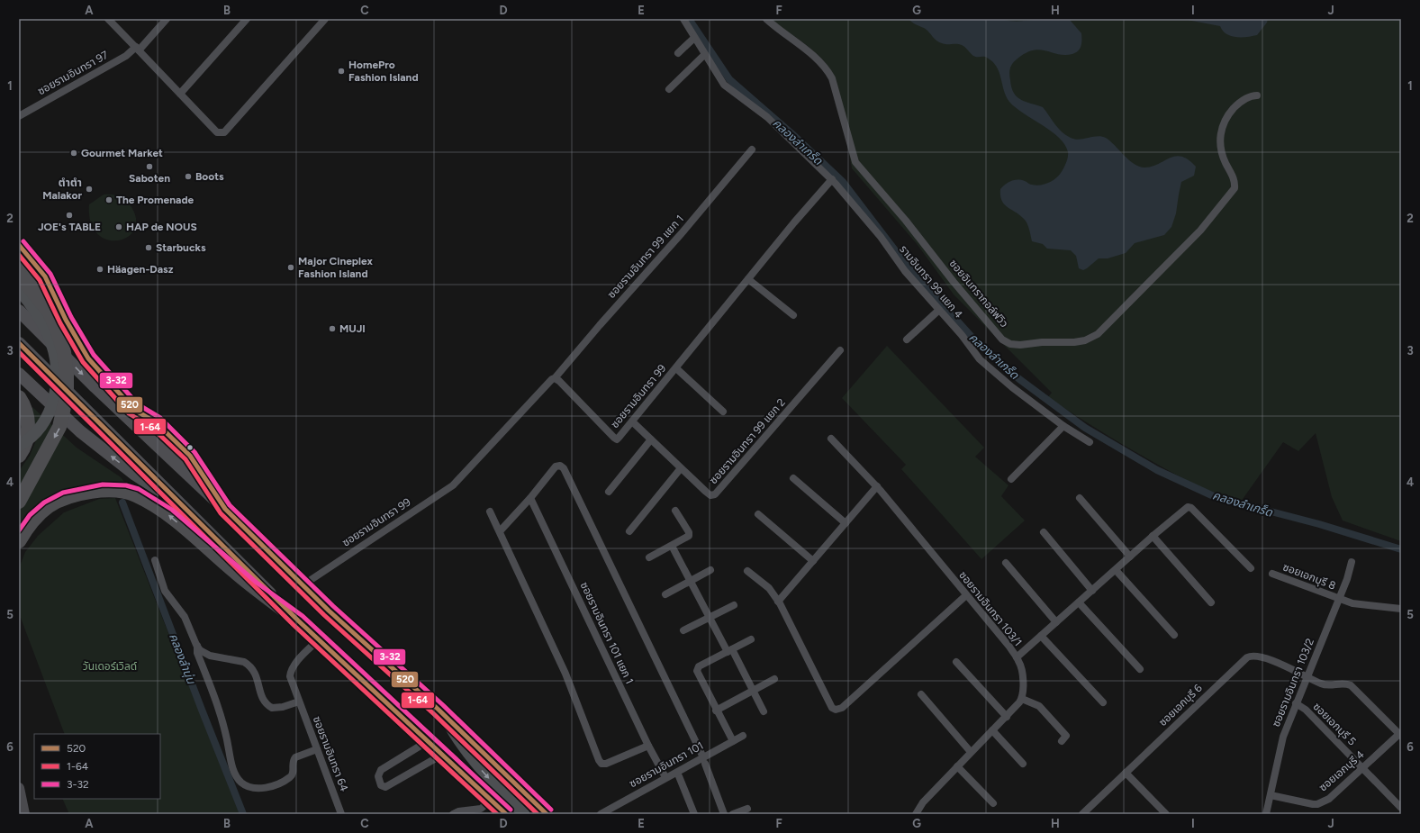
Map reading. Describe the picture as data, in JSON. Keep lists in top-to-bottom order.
{
  "streets": {
    "street": [
      "ซอยรามอินทรา 97",
      "ซอยรามอินทรา 99 แยก 1",
      "รามอินทรา 99 แยก 4",
      "ซอยอินทรากอล์ฟวิว",
      "ซอยรามอินทรา 99",
      "ซอยรามอินทรา 99 แยก 2",
      "ซอยเอกบุรี 8",
      "ซอยรามอินทรา 103/1",
      "ซอยรามอินทรา 101 แยก 1",
      "ซอยรามอินทรา 103/2",
      "ซอยเอกบุรี 6",
      "ซอยเอกบุรี 5",
      "ซอยรามอินทรา 64",
      "ซอยรามอินทรา 101",
      "ซอยเอกบุรี 4"
    ]
  },
  "crossings": [
    ["ซอยรามอินทรา 99 แยก 1", "ซอยรามอินทรา 99"],
    ["รามอินทรา 99 แยก 4", "ซอยรามอินทรา 99"],
    ["ซอยรามอินทรา 99", "ซอยรามอินทรา 99 แยก 2"],
    ["ซอยเอกบุรี 8", "ซอยรามอินทรา 103/2"],
    ["ซอยรามอินทรา 101 แยก 1", "ซอยรามอินทรา 101"],
    ["ซอยรามอินทรา 103/2", "ซอยเอกบุรี 6"],
    ["ซอยรามอินทรา 103/2", "ซอยเอกบุรี 5"],
    ["ซอยรามอินทรา 103/2", "ซอยเอกบุรี 4"],
    ["ซอยเอกบุรี 6", "ซอยเอกบุรี 4"],
    ["ซอยเอกบุรี 5", "ซอยเอกบุรี 4"]
  ],
  "water": ["คลองลำเกร็ด", "คลองลำนุ่น"],
  "parks": ["วันเดอร์เวิลด์"],
  "places": [
    "HomePro Fashion Island",
    "Gourmet Market",
    "Saboten",
    "Boots",
    "ตำตำ Malakor",
    "The Promenade",
    "JOE's TABLE",
    "HAP de NOUS",
    "Starbucks",
    "Major Cineplex Fashion Island",
    "Häagen-Dasz",
    "MUJI"
  ],
  "lines": ["transit line 3-32", "transit line 520", "transit line 1-64"],
  "legend": ["520", "1-64", "3-32"],
  "grid": {
    "columns": [
      "A",
      "B",
      "C",
      "D",
      "E",
      "F",
      "G",
      "H",
      "I",
      "J"
    ],
    "rows": [
      "1",
      "2",
      "3",
      "4",
      "5",
      "6"
    ]
  }
}
